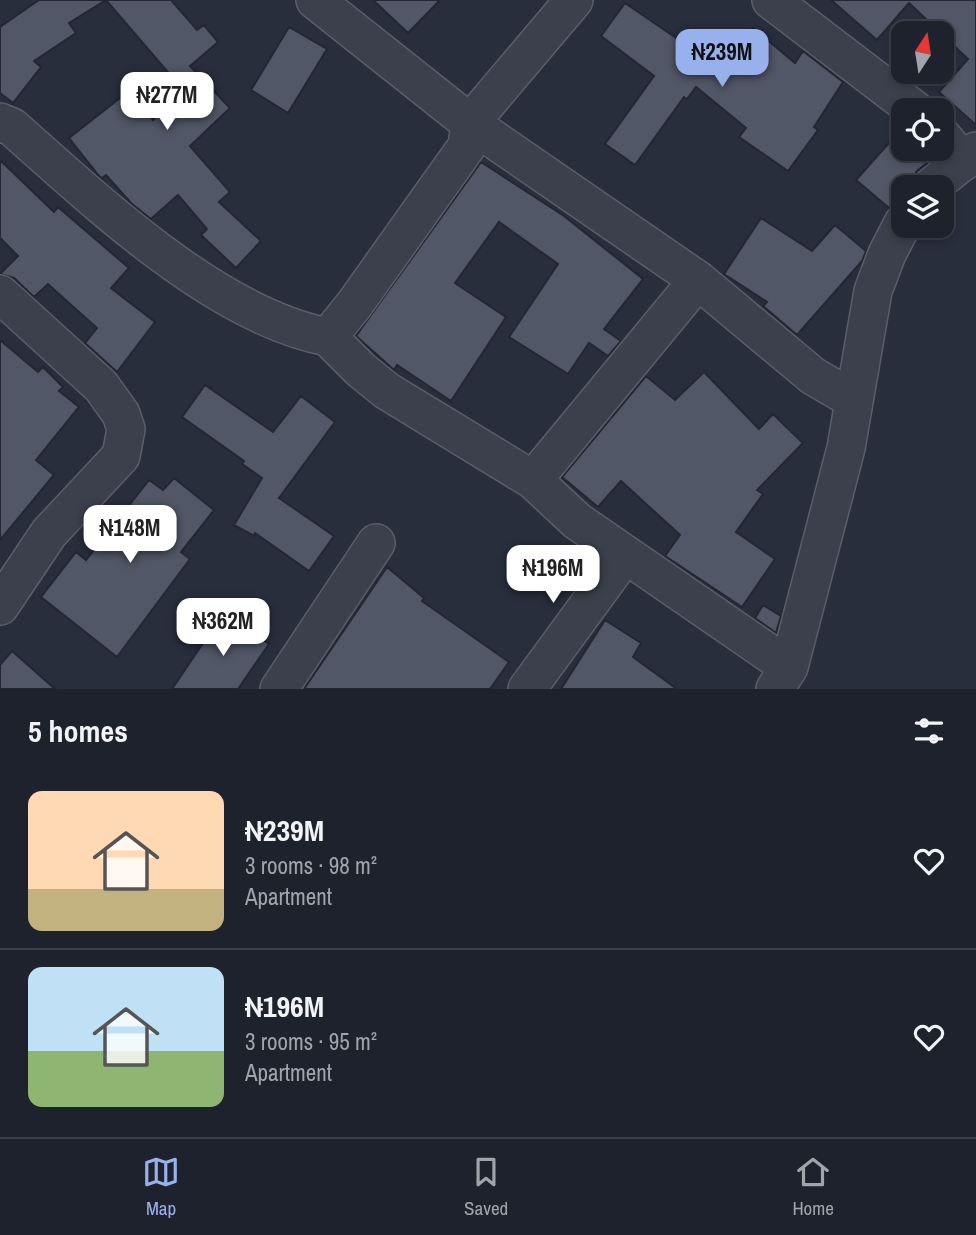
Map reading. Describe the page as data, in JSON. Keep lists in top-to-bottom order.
{
  "north": "top",
  "page": {
    "price": [
      "₦239M",
      "₦277M",
      "₦148M",
      "₦196M",
      "₦362M"
    ],
    "heading": "5 homes",
    "list": [
      {
        "name": "₦239M",
        "note": "3 rooms · 98 m² · Apartment"
      },
      {
        "name": "₦196M",
        "note": "3 rooms · 95 m² · Apartment"
      }
    ],
    "tabs": ["Map", "Saved", "Home"]
  }
}
